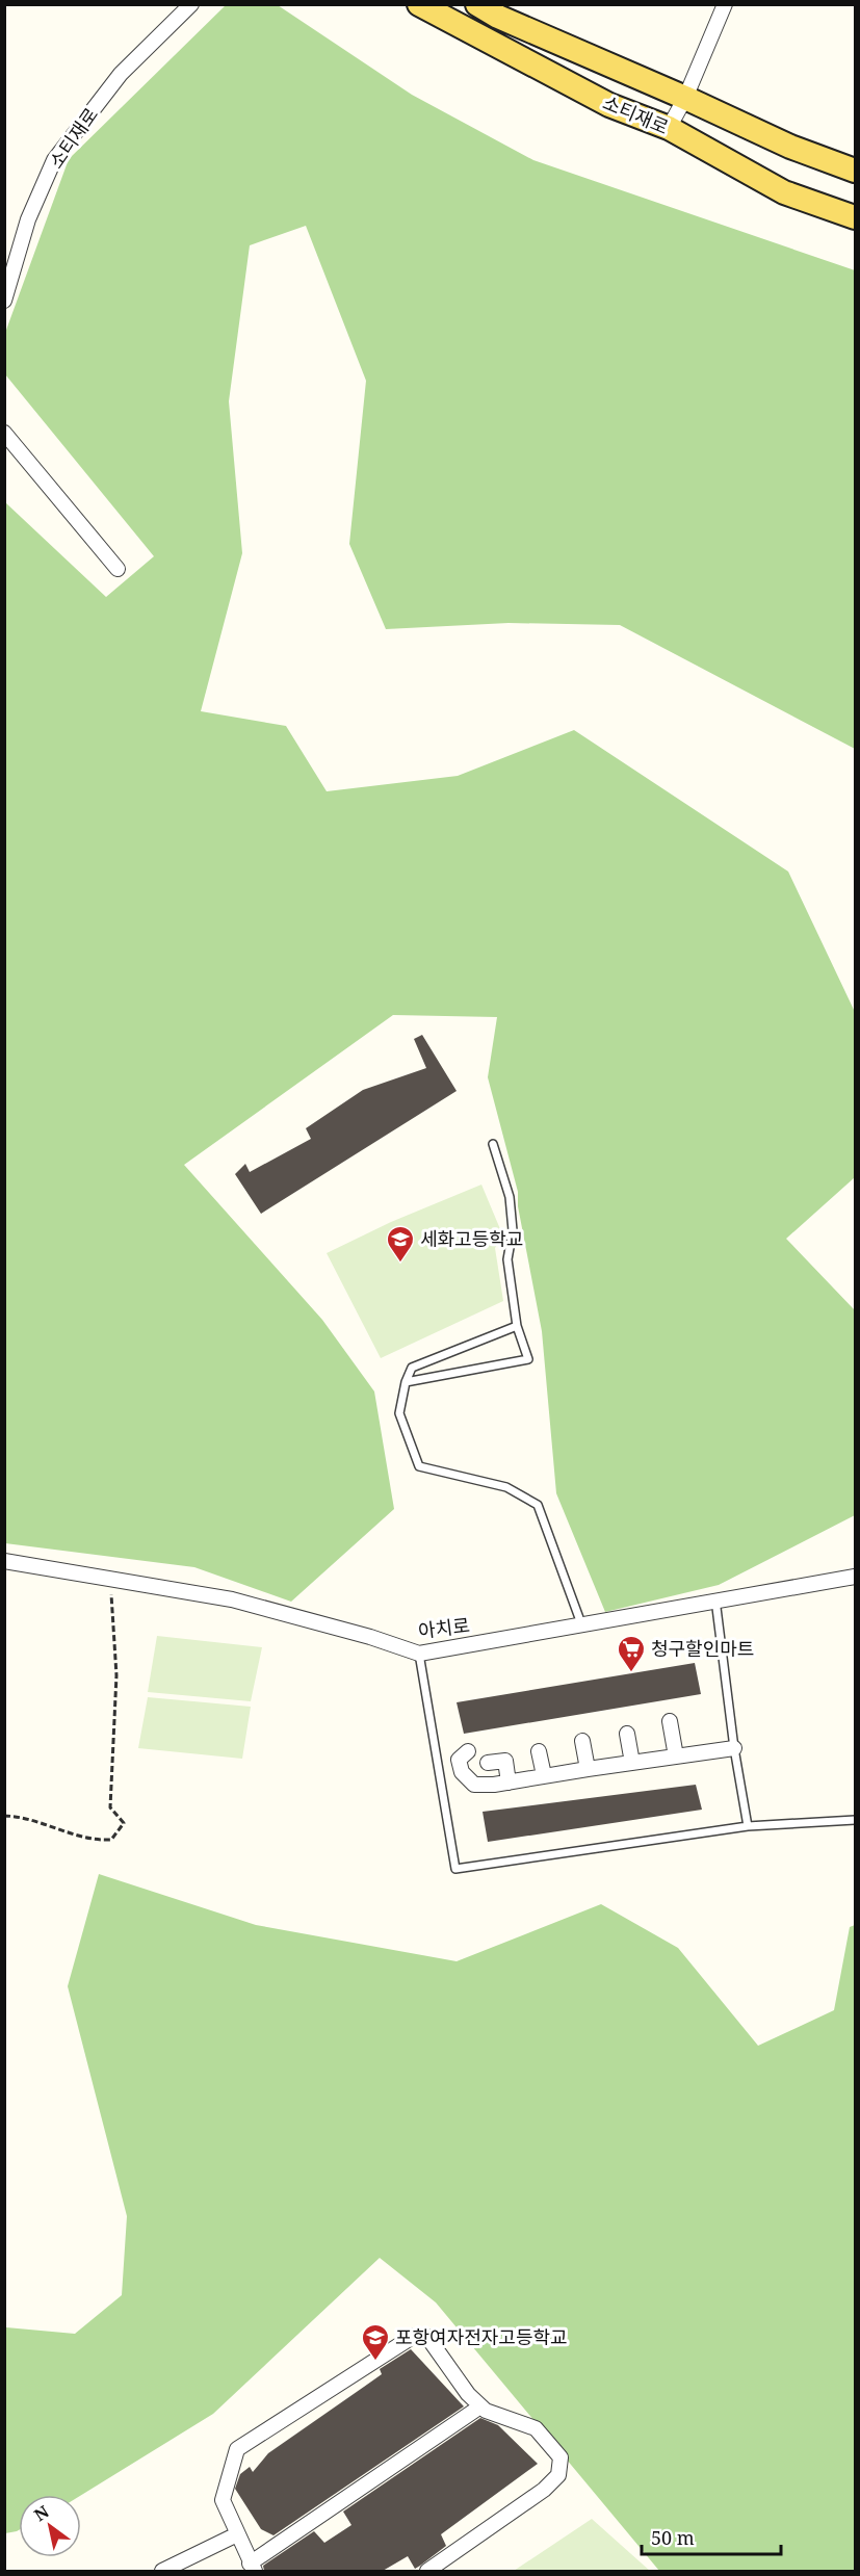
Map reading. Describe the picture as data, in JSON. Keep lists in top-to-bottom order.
{
  "streets": {
    "main road": ["소티재로"],
    "street": ["아치로"]
  },
  "places": {
    "school or university": ["세화고등학교", "포항여자전자고등학교"],
    "supermarket": ["청구할인마트"]
  },
  "scale_bar": "50 m",
  "north": "top left"
}
